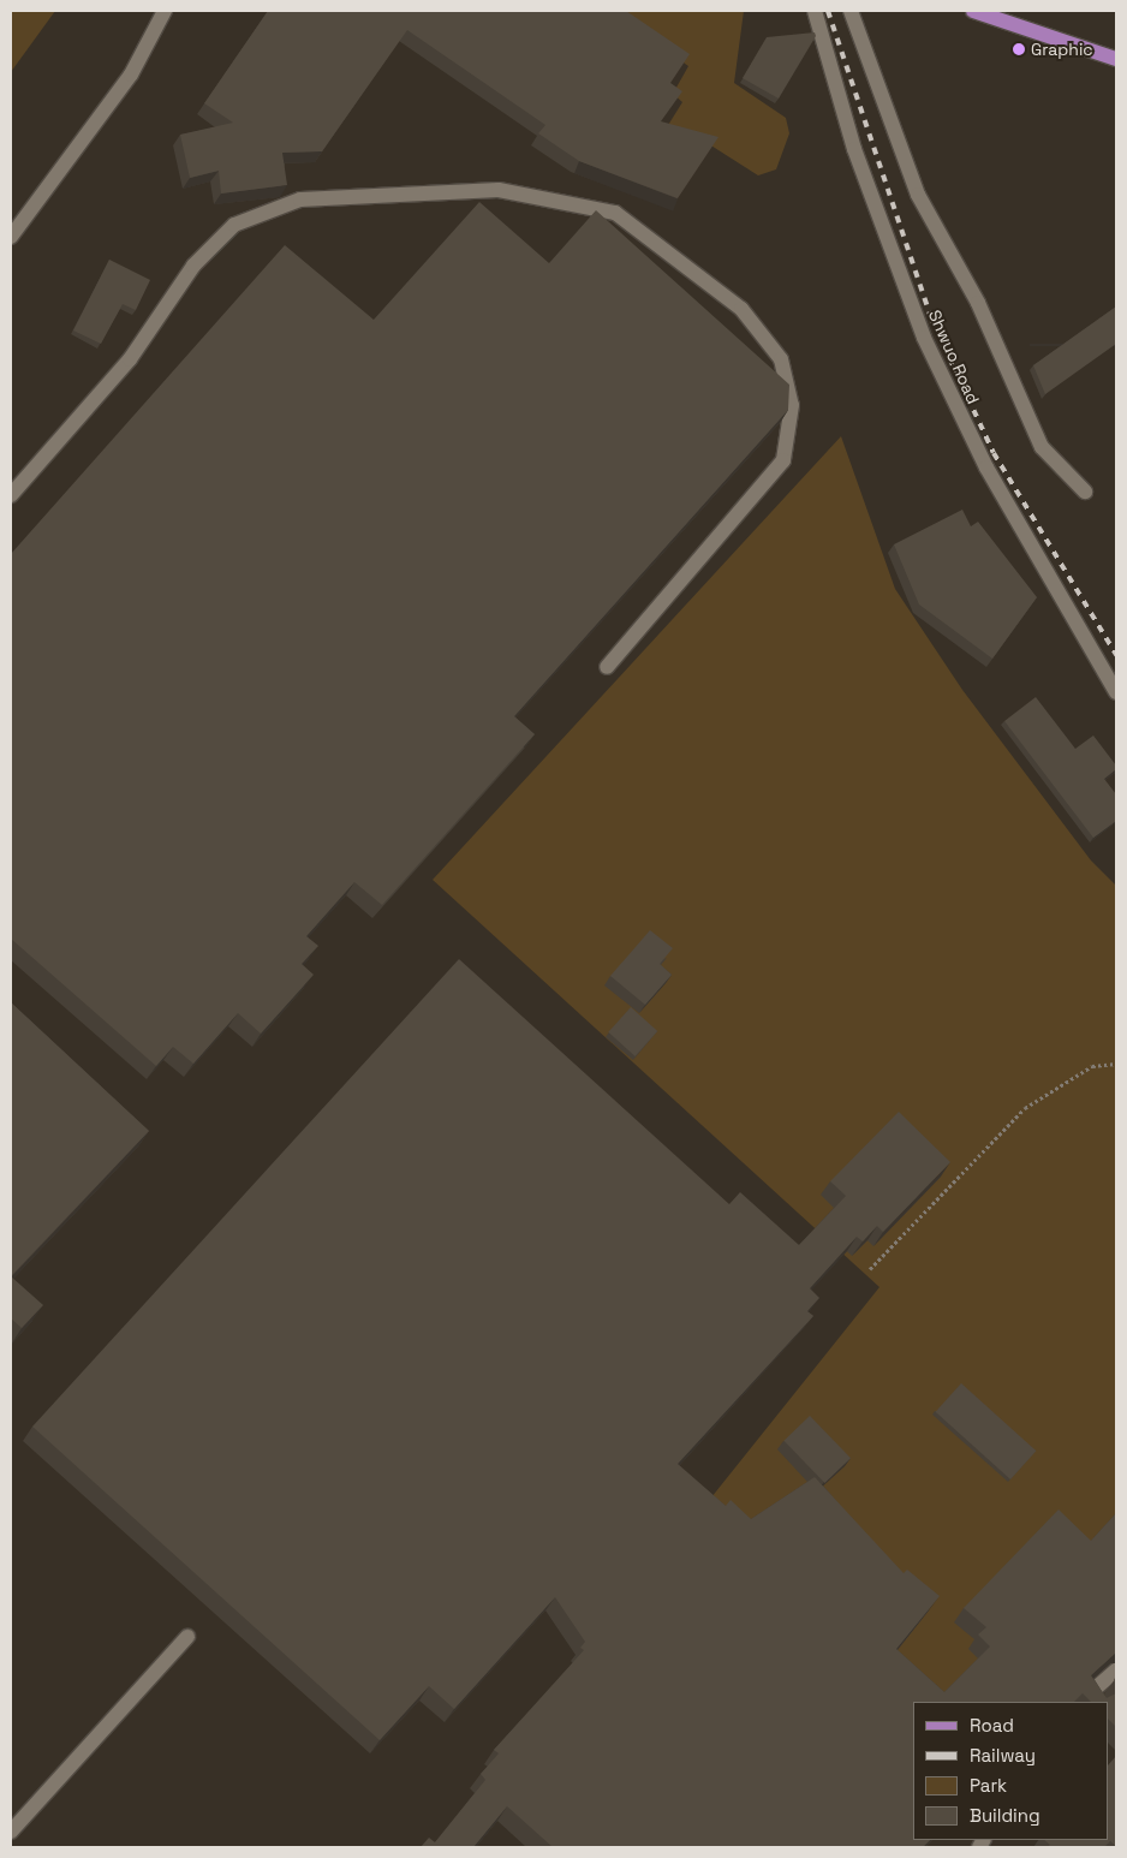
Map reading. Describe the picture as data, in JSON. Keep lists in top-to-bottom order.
{
  "streets": {
    "street": ["Shwuo Road"]
  },
  "places": ["Graphic"],
  "legend": [
    "Road",
    "Railway",
    "Park",
    "Building"
  ]
}
